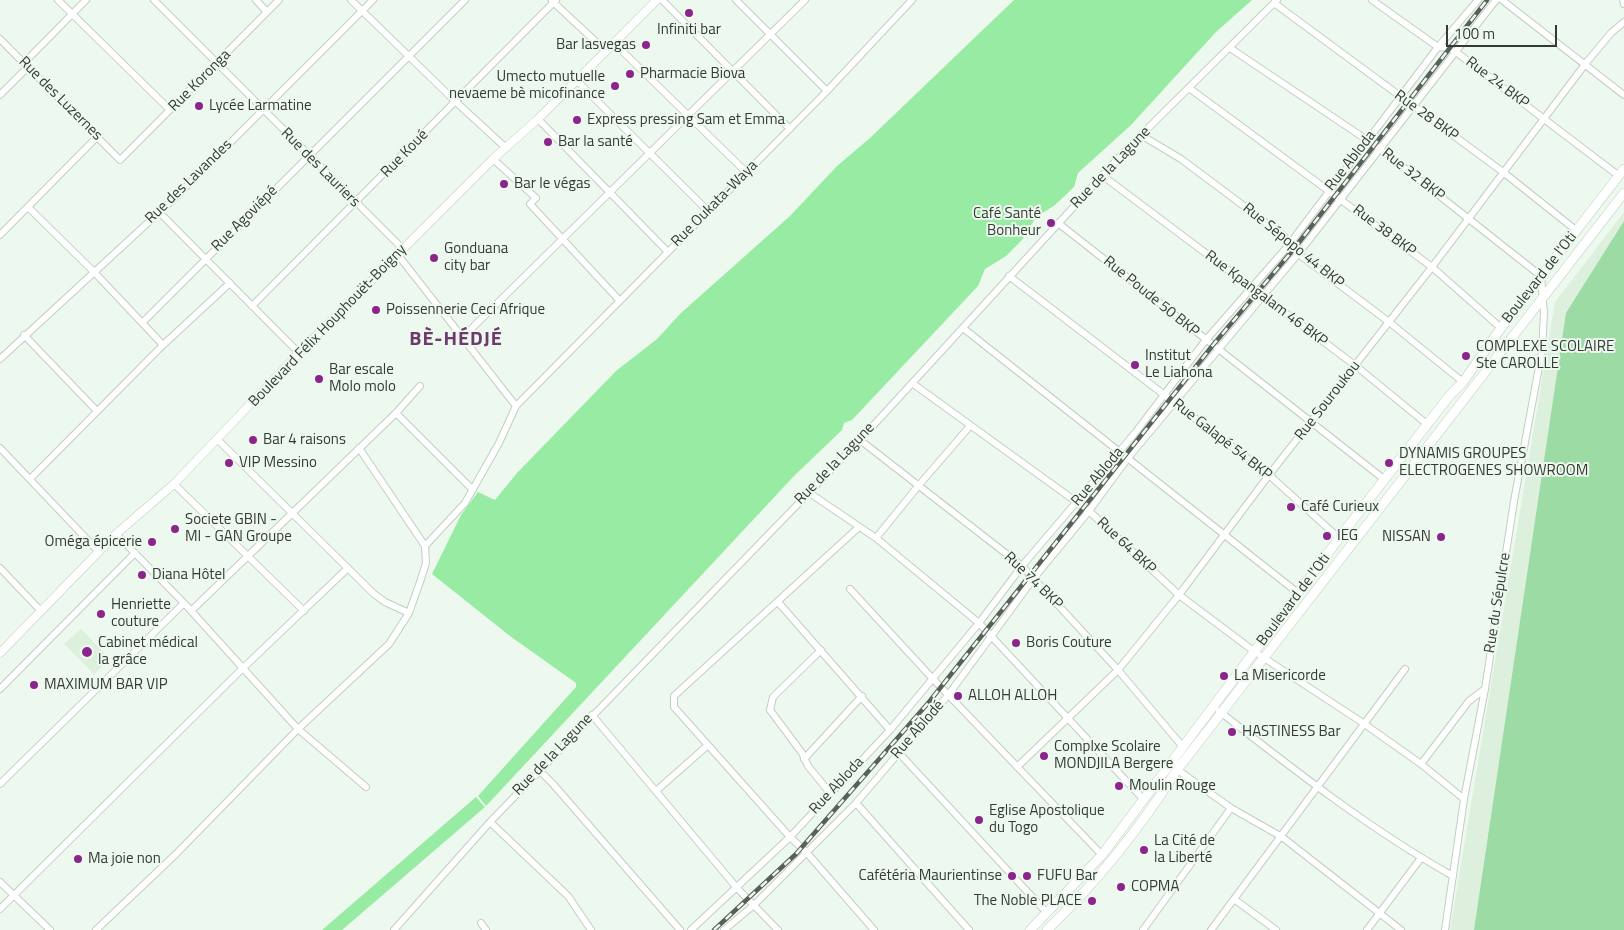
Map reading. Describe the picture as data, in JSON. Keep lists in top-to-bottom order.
{
  "streets": {
    "main road": ["Boulevard de l'Oti"],
    "street": [
      "Rue Koronga",
      "Rue 24 BKP",
      "Rue des Luzernes",
      "Rue 28 BKP",
      "Rue Koué",
      "Rue Abloda",
      "Rue des Lauriers",
      "Rue de la Lagune",
      "Rue 32 BKP",
      "Rue des Lavandes",
      "Rue Oukata-Waya",
      "Rue Agoviépé",
      "Rue 38 BKP",
      "Rue Sépopo 44 BKP",
      "Rue Poude 50 BKP",
      "Rue Kpangalam 46 BKP",
      "Boulevard Félix Houphouët-Boigny",
      "Rue Souroukou",
      "Rue Galapé 54 BKP",
      "Rue 64 BKP",
      "Rue 74 BKP",
      "Rue du Sépulcre",
      "Rue Ablodé"
    ]
  },
  "crossings": [
    ["Rue Koronga", "Rue des Luzernes"],
    ["Rue Koronga", "Rue des Lauriers"],
    ["Rue 24 BKP", "Rue Abloda"],
    ["Rue 24 BKP", "Boulevard de l'Oti"],
    ["Rue 24 BKP", "Rue Souroukou"],
    ["Rue 24 BKP", "Rue Ablodé"],
    ["Rue 28 BKP", "Rue Abloda"],
    ["Rue 28 BKP", "Rue de la Lagune"],
    ["Rue 28 BKP", "Boulevard de l'Oti"],
    ["Rue 28 BKP", "Rue Souroukou"],
    ["Rue 28 BKP", "Rue Ablodé"],
    ["Rue Koué", "Rue des Lauriers"],
    ["Rue Abloda", "Rue 32 BKP"],
    ["Rue Abloda", "Rue 38 BKP"],
    ["Rue Abloda", "Rue Sépopo 44 BKP"],
    ["Rue Abloda", "Rue Poude 50 BKP"],
    ["Rue Abloda", "Rue Kpangalam 46 BKP"],
    ["Rue Abloda", "Rue Galapé 54 BKP"],
    ["Rue Abloda", "Rue 64 BKP"],
    ["Rue Abloda", "Rue 74 BKP"],
    ["Rue des Lauriers", "Rue des Lavandes"],
    ["Rue des Lauriers", "Rue Oukata-Waya"],
    ["Rue des Lauriers", "Rue Agoviépé"],
    ["Rue des Lauriers", "Boulevard Félix Houphouët-Boigny"],
    ["Rue de la Lagune", "Rue 32 BKP"],
    ["Rue de la Lagune", "Rue 38 BKP"],
    ["Rue de la Lagune", "Rue Sépopo 44 BKP"],
    ["Rue de la Lagune", "Rue Poude 50 BKP"],
    ["Rue de la Lagune", "Rue Kpangalam 46 BKP"],
    ["Rue de la Lagune", "Rue Galapé 54 BKP"],
    ["Rue de la Lagune", "Rue 64 BKP"],
    ["Rue de la Lagune", "Rue 74 BKP"],
    ["Rue 32 BKP", "Boulevard de l'Oti"],
    ["Rue 32 BKP", "Rue Souroukou"],
    ["Rue 32 BKP", "Rue du Sépulcre"],
    ["Rue 32 BKP", "Rue Ablodé"],
    ["Rue 38 BKP", "Boulevard de l'Oti"],
    ["Rue 38 BKP", "Rue Souroukou"],
    ["Rue 38 BKP", "Rue Ablodé"],
    ["Rue Sépopo 44 BKP", "Boulevard de l'Oti"],
    ["Rue Sépopo 44 BKP", "Rue Souroukou"],
    ["Rue Sépopo 44 BKP", "Rue Ablodé"],
    ["Boulevard de l'Oti", "Rue Poude 50 BKP"],
    ["Boulevard de l'Oti", "Rue Kpangalam 46 BKP"],
    ["Boulevard de l'Oti", "Rue Galapé 54 BKP"],
    ["Boulevard de l'Oti", "Rue 64 BKP"],
    ["Boulevard de l'Oti", "Rue 74 BKP"],
    ["Boulevard de l'Oti", "Rue du Sépulcre"],
    ["Rue Poude 50 BKP", "Rue Souroukou"],
    ["Rue Poude 50 BKP", "Rue Ablodé"],
    ["Rue Kpangalam 46 BKP", "Rue Souroukou"],
    ["Rue Kpangalam 46 BKP", "Rue Ablodé"],
    ["Rue Souroukou", "Rue Galapé 54 BKP"],
    ["Rue Souroukou", "Rue 64 BKP"],
    ["Rue Souroukou", "Rue 74 BKP"],
    ["Rue Galapé 54 BKP", "Rue Ablodé"],
    ["Rue 64 BKP", "Rue du Sépulcre"],
    ["Rue 64 BKP", "Rue Ablodé"],
    ["Rue 74 BKP", "Rue Ablodé"]
  ],
  "districts": ["BÈ-HÉDJÉ"],
  "places": [
    "Infiniti bar",
    "Bar lasvegas",
    "Pharmacie Biova",
    "Umecto mutuelle nevaeme bè micofinance",
    "Lycée Larmatine",
    "Express pressing Sam et Emma",
    "Bar la santé",
    "Bar le végas",
    "Café Santé Bonheur",
    "Gonduana city bar",
    "Poissennerie Ceci Afrique",
    "COMPLEXE SCOLAIRE Ste CAROLLE",
    "Institut Le Liahona",
    "Bar escale Molo molo",
    "Bar 4 raisons",
    "VIP Messino",
    "DYNAMIS GROUPES ELECTROGENES SHOWROOM",
    "Café Curieux",
    "Societe GBIN - MI - GAN Groupe",
    "IEG",
    "NISSAN",
    "Oméga épicerie",
    "Diana Hôtel",
    "Henriette couture",
    "Boris Couture",
    "Cabinet médical la grâce",
    "La Misericorde",
    "MAXIMUM BAR VIP",
    "ALLOH ALLOH",
    "HASTINESS Bar",
    "Complxe Scolaire MONDJILA Bergere",
    "Moulin Rouge",
    "Eglise Apostolique du Togo",
    "La Cité de la Liberté",
    "Ma joie non",
    "Cafétéria Maurientinse",
    "FUFU Bar",
    "COPMA",
    "The Noble PLACE"
  ],
  "scale_bar": "100 m"
}
